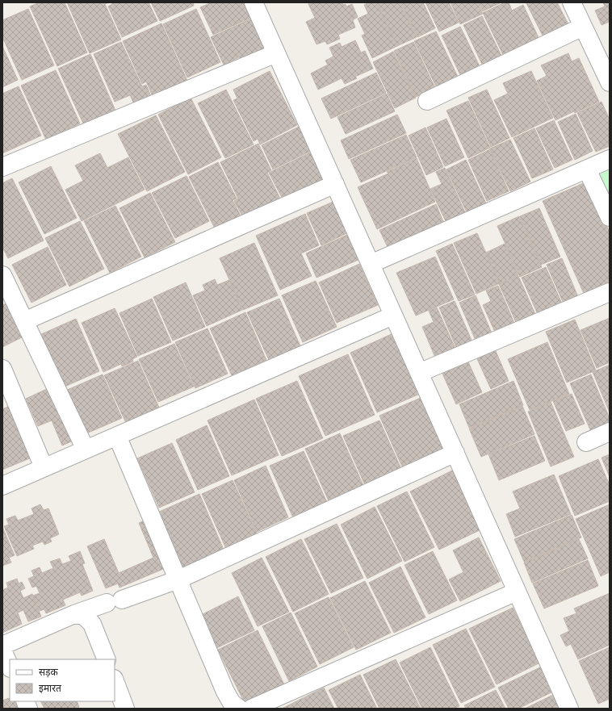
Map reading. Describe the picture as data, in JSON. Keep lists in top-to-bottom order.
{
  "legend": ["सड़क", "इमारत"]
}
